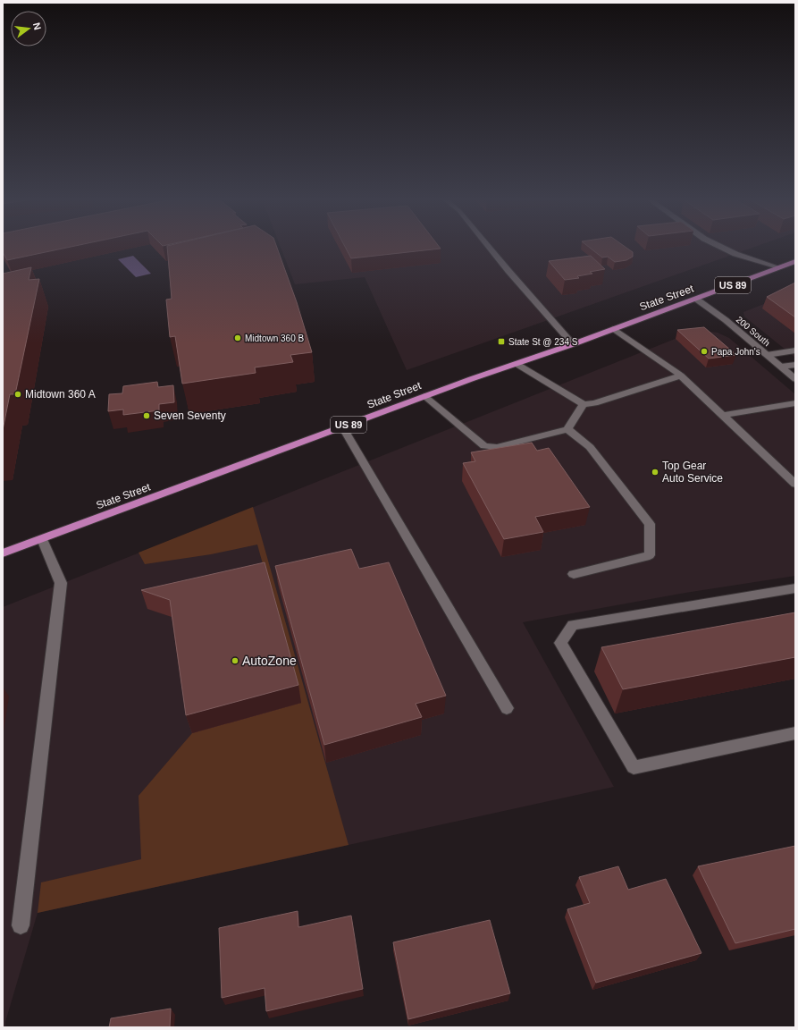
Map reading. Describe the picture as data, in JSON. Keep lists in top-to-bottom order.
{
  "streets": {
    "main road": ["US 89", "State Street"],
    "street": ["200 South"]
  },
  "crossings": [
    ["State Street", "200 South"]
  ],
  "places": {
    "other": [
      "Midtown 360 B",
      "Papa John's",
      "Midtown 360 A",
      "Seven Seventy",
      "Top Gear Auto Service",
      "AutoZone"
    ],
    "transit": ["State St @ 234 S"]
  },
  "north": "right"
}
